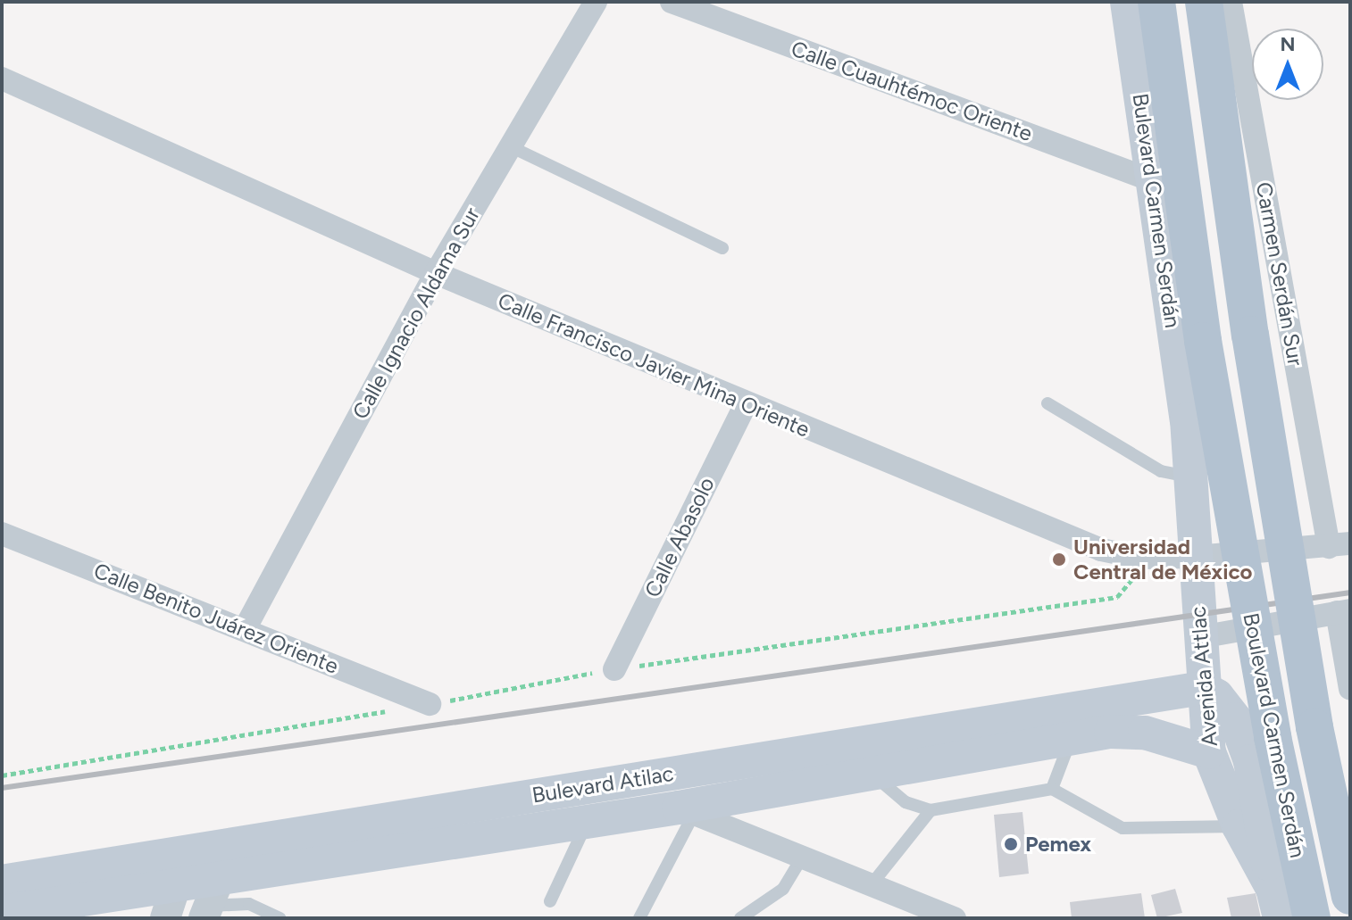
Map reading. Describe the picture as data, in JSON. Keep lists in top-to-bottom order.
{
  "streets": {
    "main road": [
      "Bulevard Carmen Serdán",
      "Avenida Attlac",
      "Boulevard Carmen Serdán",
      "Bulevard Atilac"
    ],
    "street": [
      "Calle Cuauhtémoc Oriente",
      "Carmen Serdán Sur",
      "Calle Ignacio Aldama Sur",
      "Calle Francisco Javier Mina Oriente",
      "Calle Abasolo",
      "Calle Benito Juárez Oriente"
    ]
  },
  "crossings": [
    ["Calle Cuauhtémoc Oriente", "Bulevard Carmen Serdán"],
    ["Bulevard Carmen Serdán", "Avenida Attlac"],
    ["Carmen Serdán Sur", "Calle Francisco Javier Mina Oriente"],
    ["Calle Ignacio Aldama Sur", "Calle Francisco Javier Mina Oriente"],
    ["Calle Ignacio Aldama Sur", "Calle Benito Juárez Oriente"],
    ["Calle Francisco Javier Mina Oriente", "Calle Abasolo"],
    ["Calle Francisco Javier Mina Oriente", "Avenida Attlac"],
    ["Avenida Attlac", "Bulevard Atilac"]
  ],
  "places": ["Universidad Central de México", "Pemex"],
  "north": "top"
}
